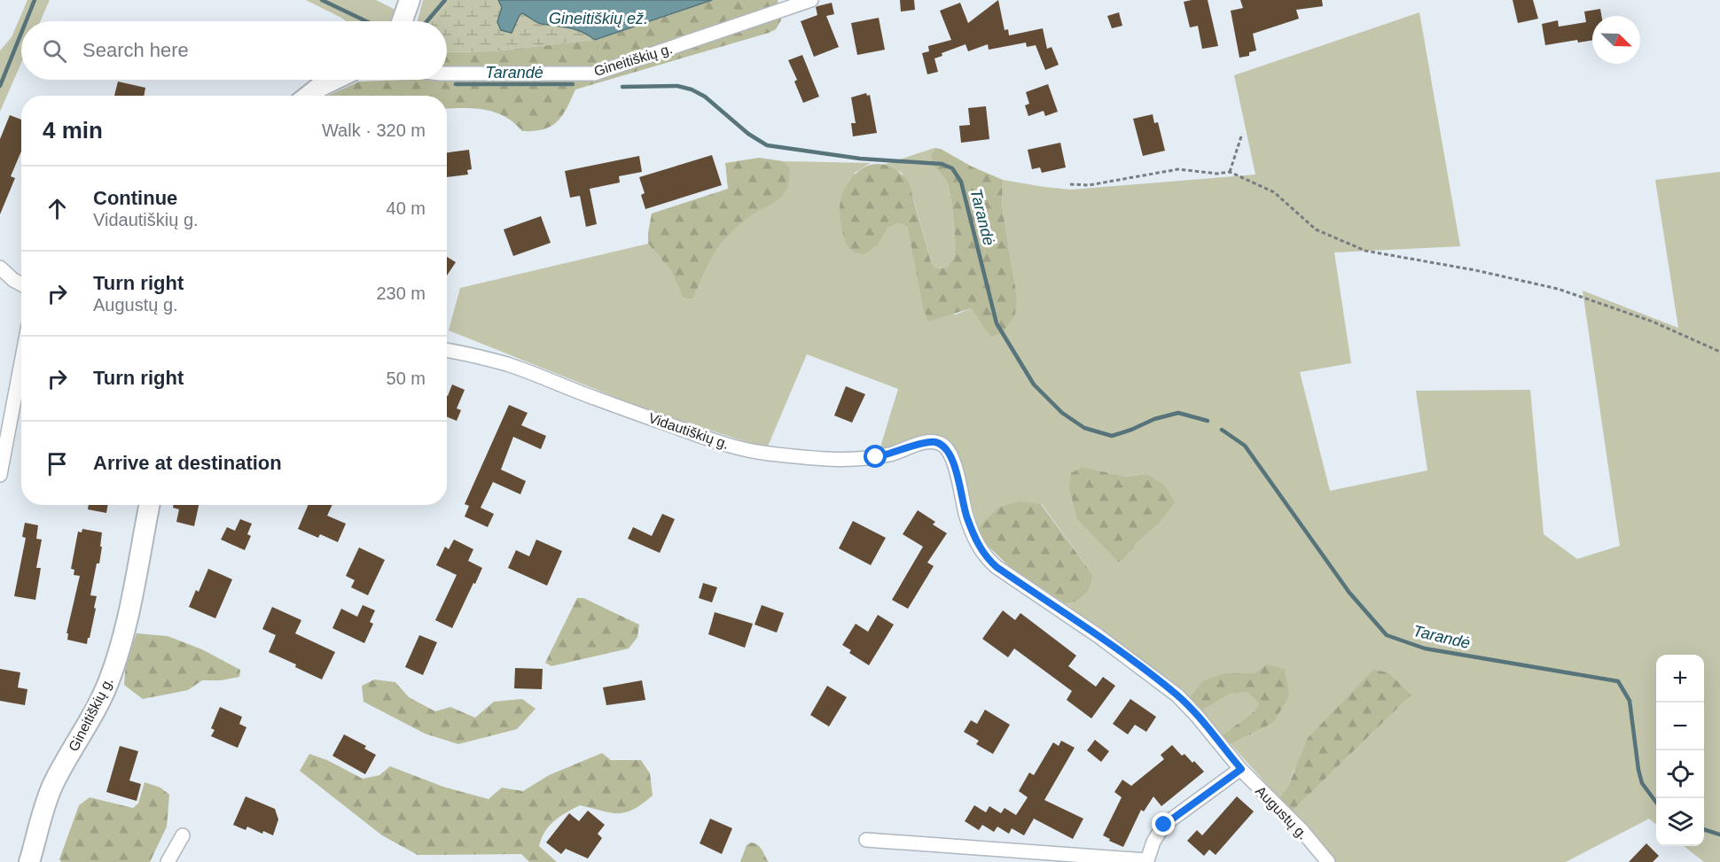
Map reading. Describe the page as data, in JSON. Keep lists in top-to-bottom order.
{
  "streets": {
    "street": ["Gineitiškių g.", "Vidautiškių g.", "Augustų g."]
  },
  "crossings": [
    ["Vidautiškių g.", "Augustų g."]
  ],
  "water": ["Gineitiškių ež.", "Tarandė"],
  "north": "bottom right",
  "page": {
    "search": "Search here",
    "heading": ["4 min", "Walk · 320 m"],
    "list": [
      ["Continue", "Vidautiškių g.", "40 m"],
      ["Turn right", "Augustų g.", "230 m"],
      ["Turn right", "50 m"],
      "Arrive at destination"
    ],
    "map_buttons": ["+", "−"]
  }
}
